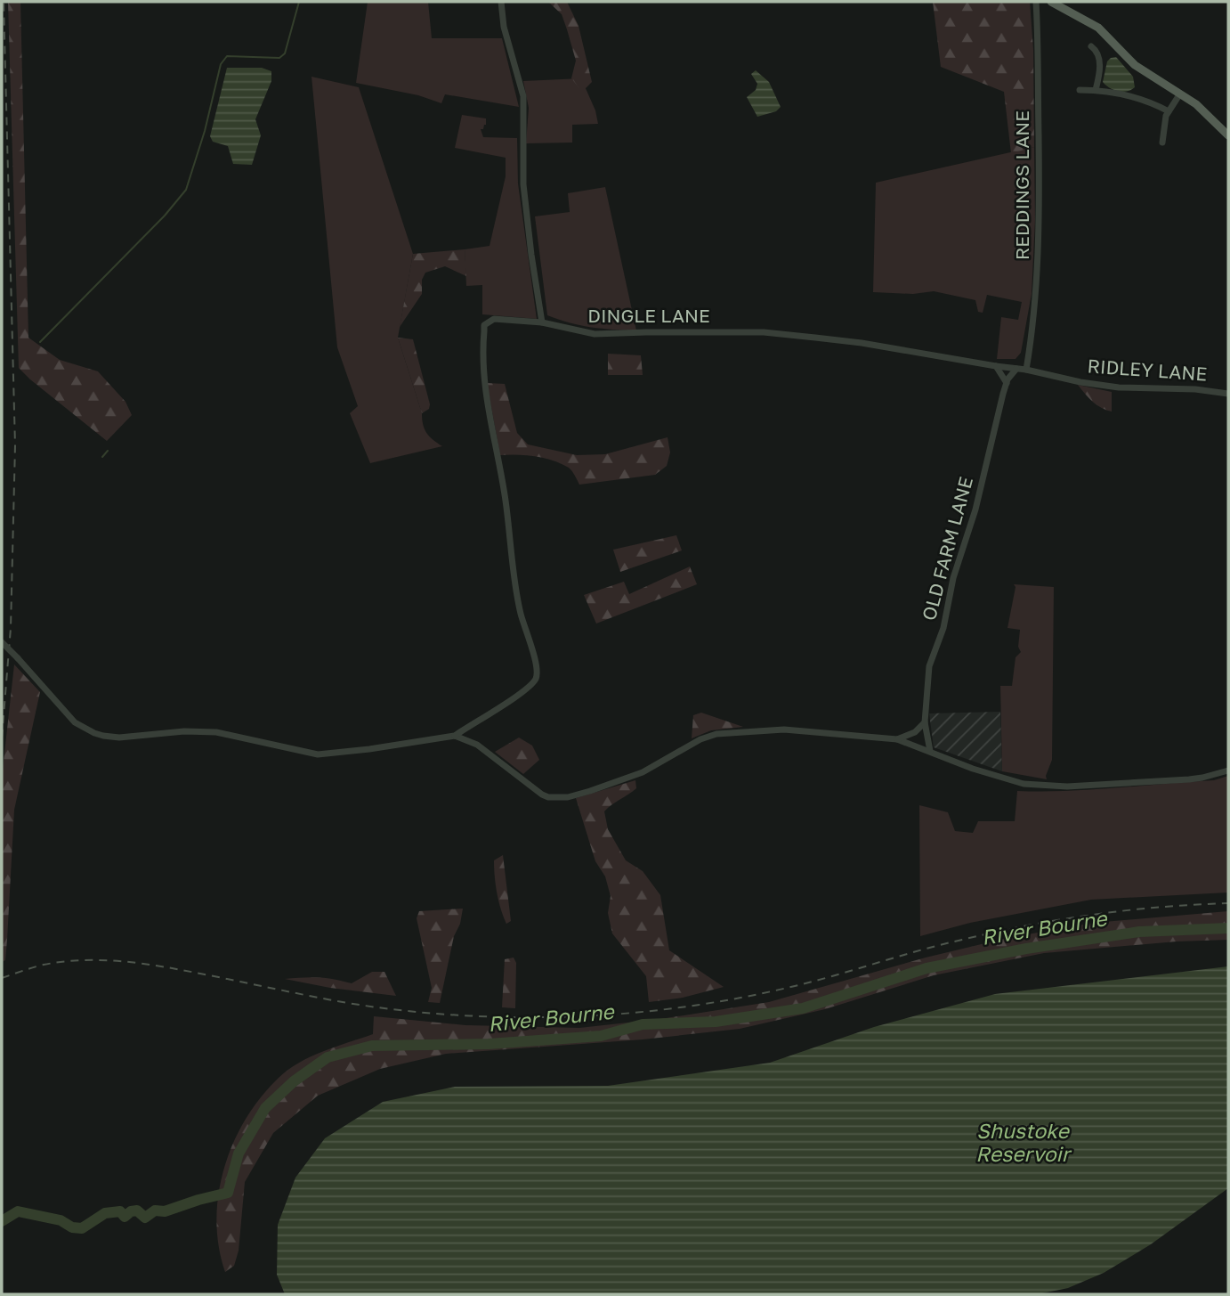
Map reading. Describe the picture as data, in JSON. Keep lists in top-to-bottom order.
{
  "streets": {
    "street": [
      "REDDINGS LANE",
      "DINGLE LANE",
      "RIDLEY LANE",
      "OLD FARM LANE"
    ]
  },
  "crossings": [
    ["REDDINGS LANE", "DINGLE LANE"],
    ["REDDINGS LANE", "RIDLEY LANE"],
    ["DINGLE LANE", "RIDLEY LANE"],
    ["DINGLE LANE", "OLD FARM LANE"]
  ],
  "water": ["River Bourne", "Shustoke Reservoir"]
}
